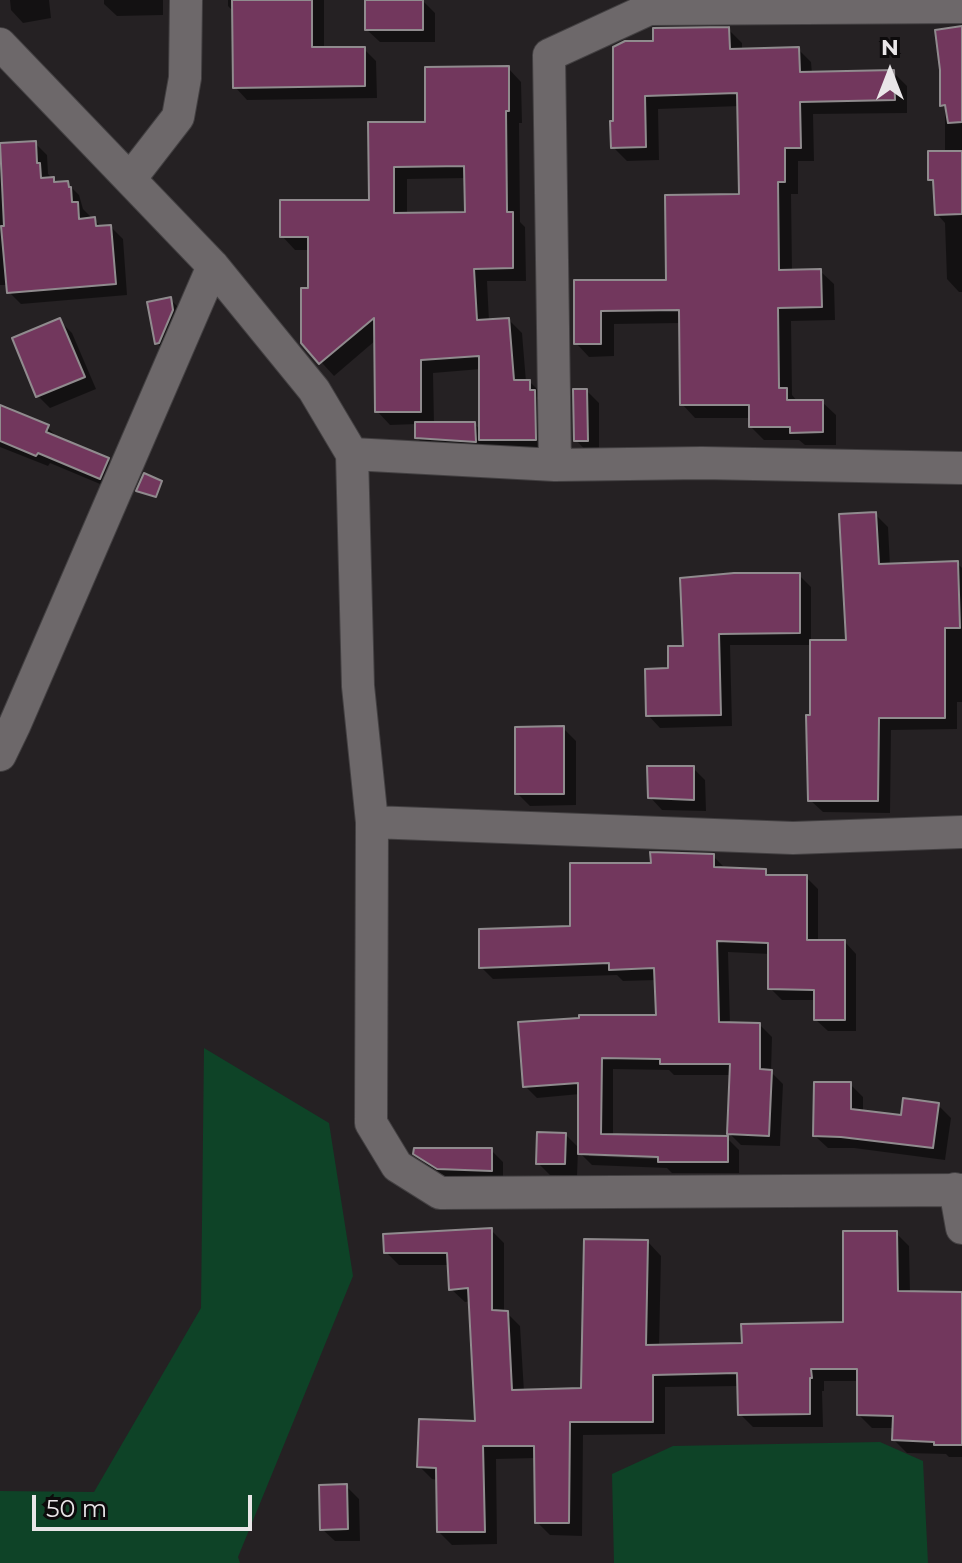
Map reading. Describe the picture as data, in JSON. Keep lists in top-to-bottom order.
{
  "scale_bar": "50 m",
  "north": "top"
}
